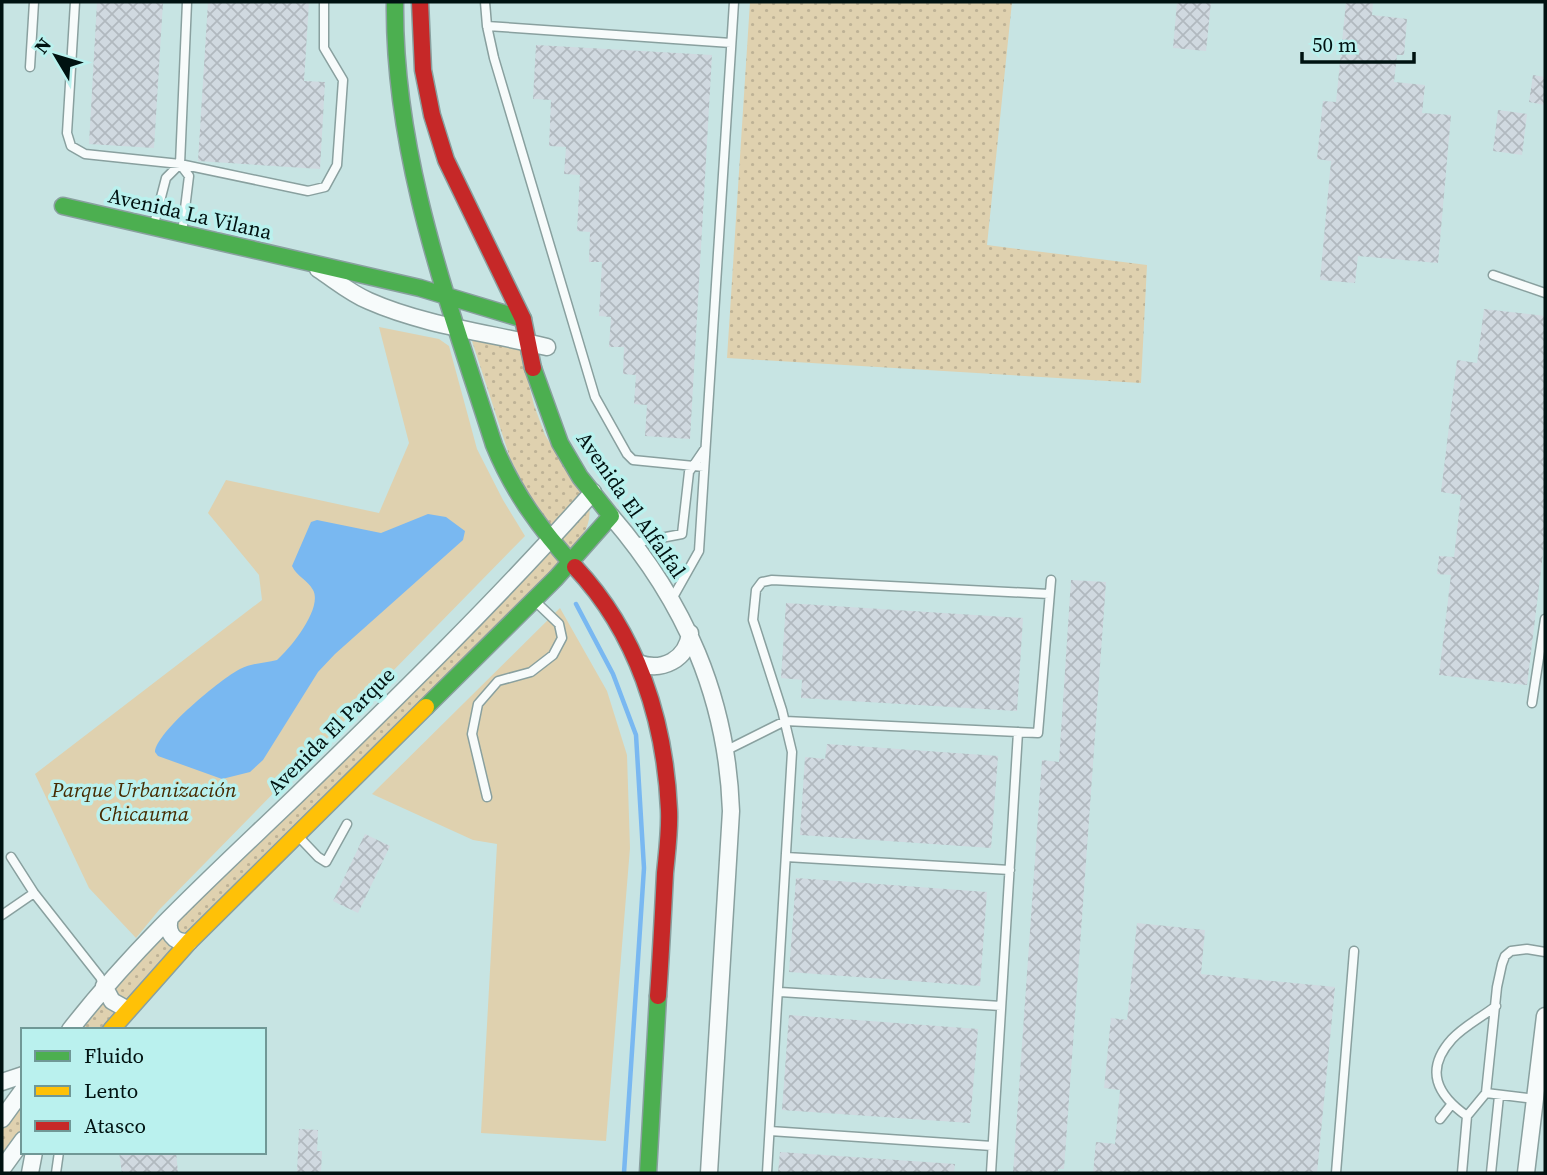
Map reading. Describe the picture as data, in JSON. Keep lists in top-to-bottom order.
{
  "streets": {
    "street": ["Avenida La Vilana", "Avenida El Alfalfal", "Avenida El Parque"]
  },
  "crossings": [
    ["Avenida La Vilana", "Avenida El Alfalfal"],
    ["Avenida El Alfalfal", "Avenida El Parque"]
  ],
  "parks": ["Parque Urbanización Chicauma"],
  "legend": ["Fluido", "Lento", "Atasco"],
  "scale_bar": "50 m",
  "north": "top left"
}
